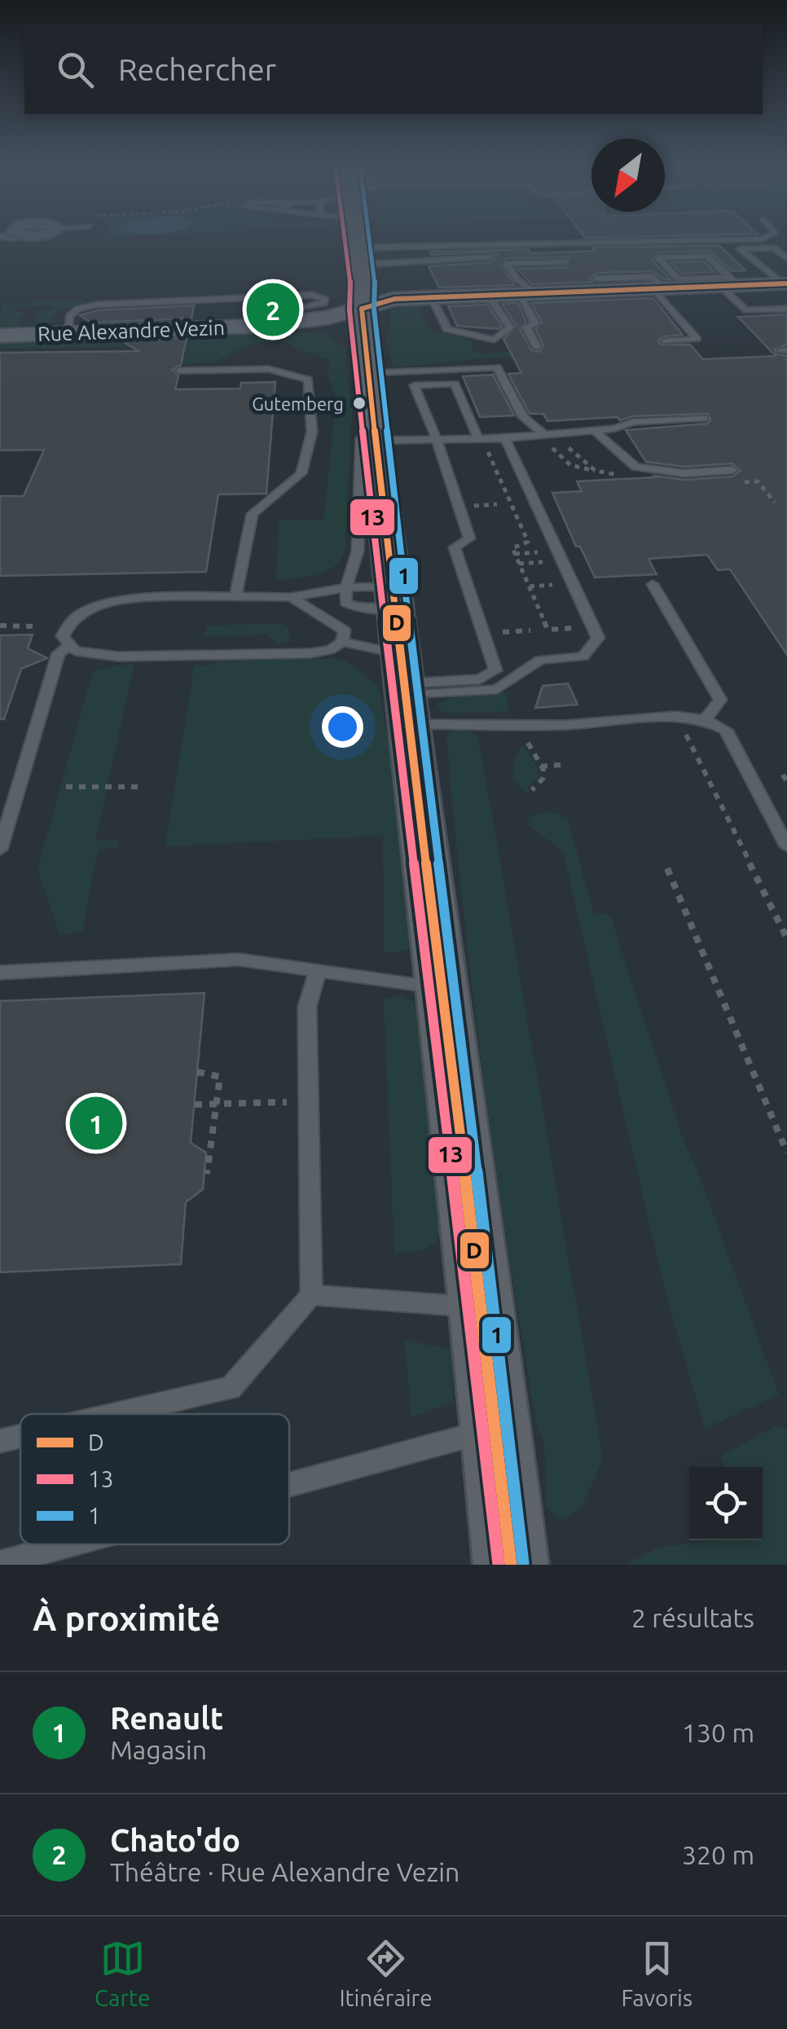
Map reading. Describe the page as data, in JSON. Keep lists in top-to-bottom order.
{
  "streets": {
    "main road": ["Rue Alexandre Vezin"]
  },
  "places": ["Gutemberg"],
  "lines": ["transit line 13", "transit line 1", "transit line D"],
  "legend": ["D", "13", "1"],
  "north": "bottom left",
  "page": {
    "search": "Rechercher",
    "pins": ["2", "1"],
    "heading": ["À proximité", "2 résultats"],
    "list": [
      {
        "mark": "1",
        "name": "Renault",
        "note": "Magasin",
        "value": "130 m"
      },
      {
        "mark": "2",
        "name": "Chato'do",
        "note": "Théâtre · Rue Alexandre Vezin",
        "value": "320 m"
      }
    ],
    "nav": ["Carte", "Itinéraire", "Favoris"]
  }
}
